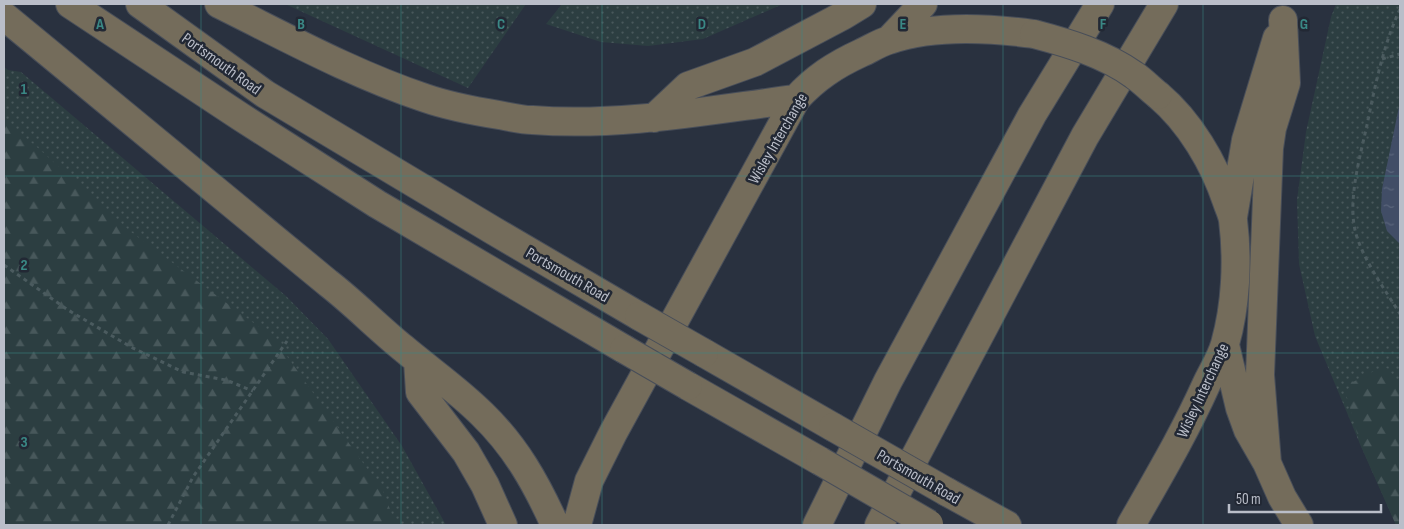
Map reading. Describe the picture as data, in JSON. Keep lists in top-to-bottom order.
{
  "streets": {
    "highway": ["Portsmouth Road", "Wisley Interchange"]
  },
  "scale_bar": "50 m",
  "grid": {
    "columns": [
      "A",
      "B",
      "C",
      "D",
      "E",
      "F",
      "G"
    ],
    "rows": ["1", "2", "3"]
  }
}
